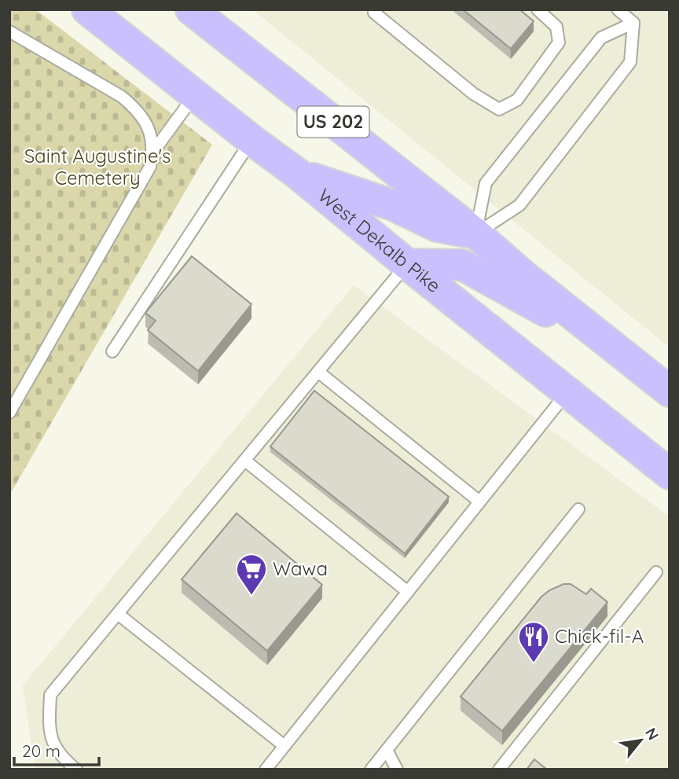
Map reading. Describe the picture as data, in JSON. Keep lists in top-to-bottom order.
{
  "streets": {
    "highway": ["US 202", "West Dekalb Pike"]
  },
  "parks": ["Saint Augustine's Cemetery"],
  "places": {
    "supermarket": ["Wawa"],
    "restaurant": ["Chick-fil-A"]
  },
  "scale_bar": "20 m",
  "north": "top right"
}
